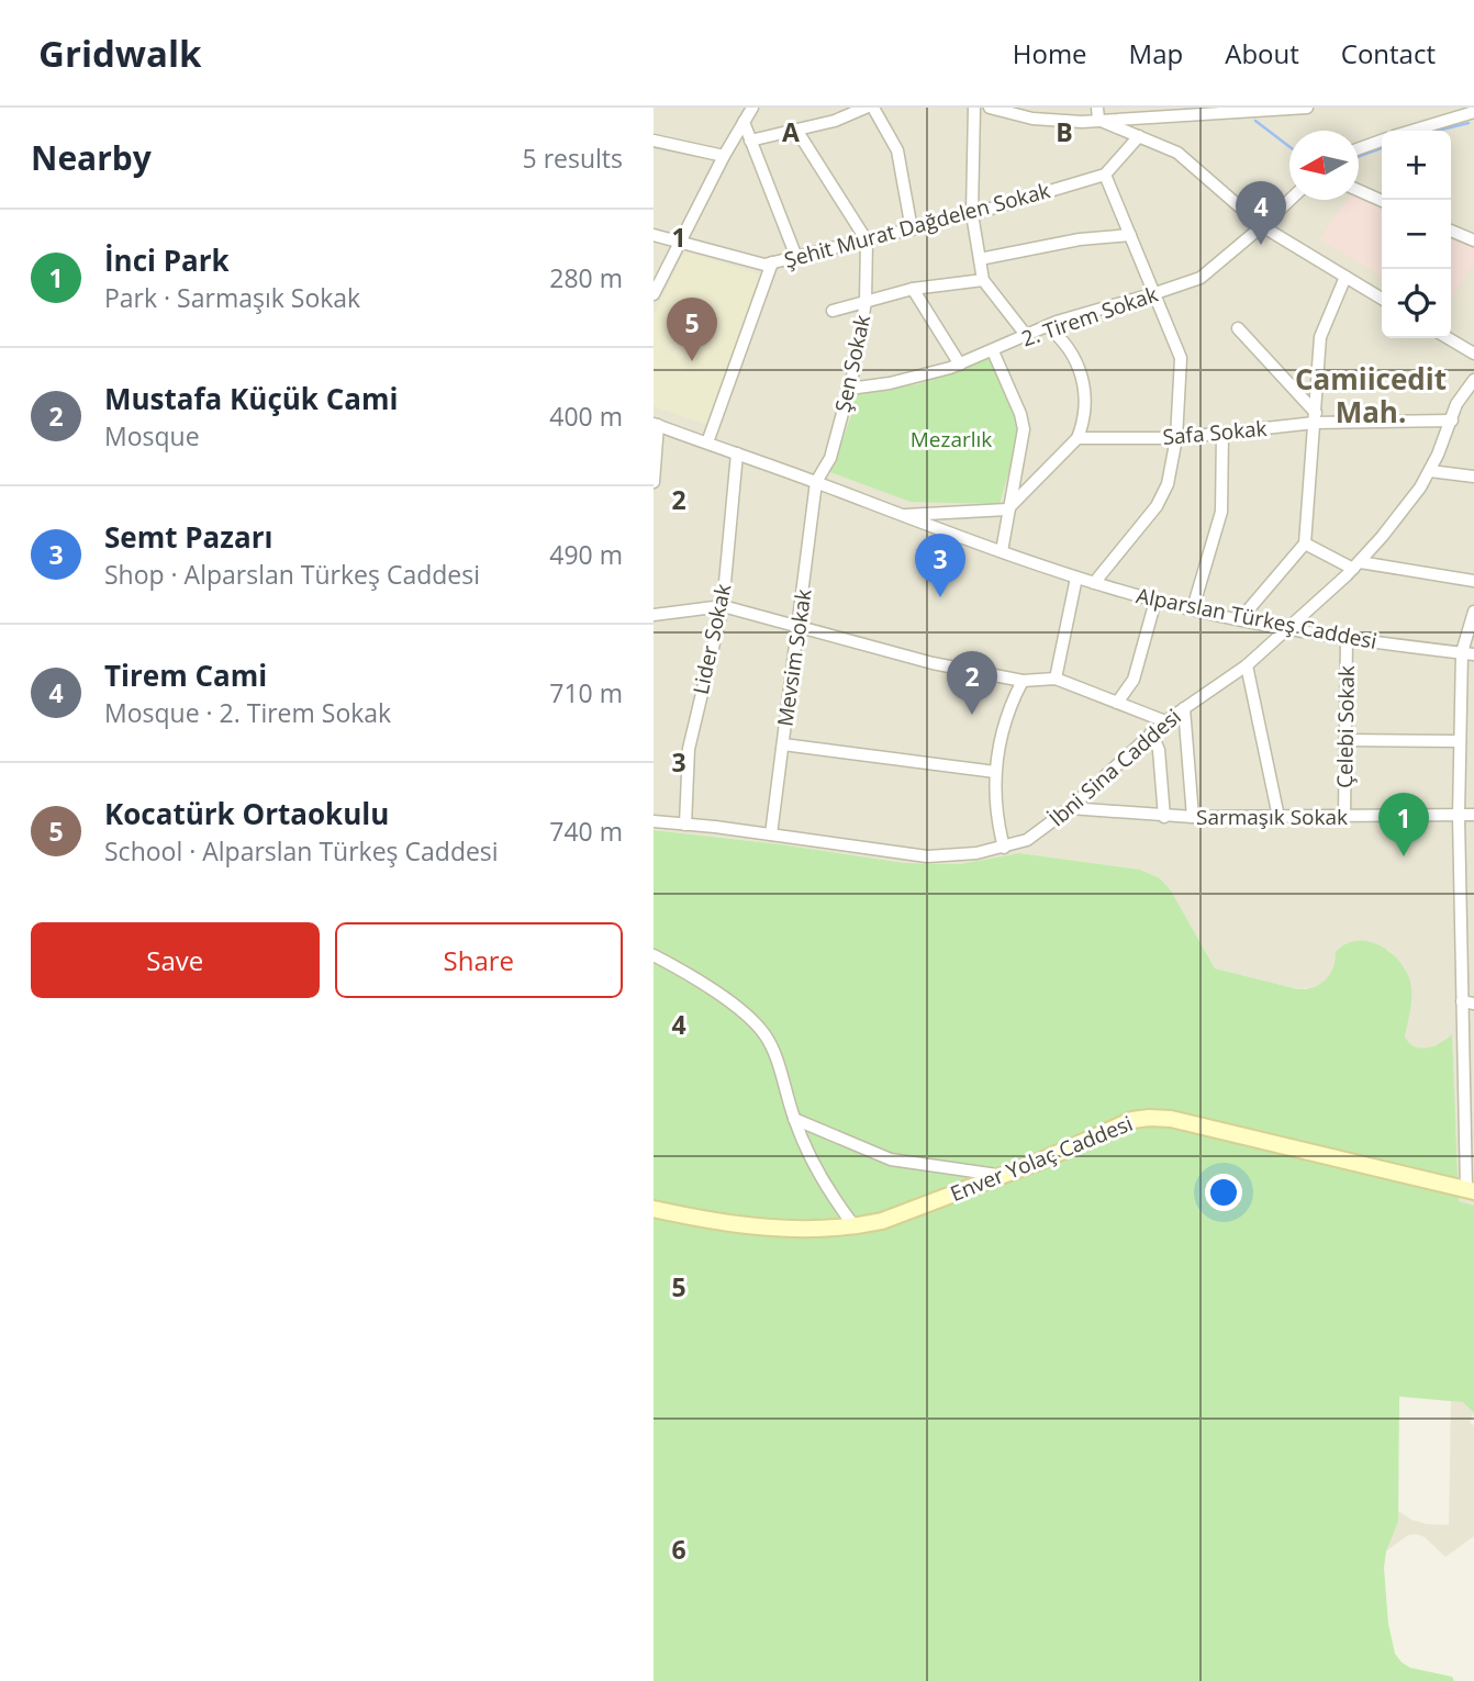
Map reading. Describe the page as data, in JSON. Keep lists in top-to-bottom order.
{
  "streets": {
    "street": [
      "Şehit Murat Dağdelen Sokak",
      "2. Tirem Sokak",
      "Şen Sokak",
      "Safa Sokak",
      "Alparslan Türkeş Caddesi",
      "Lider Sokak",
      "Mevsim Sokak",
      "Çelebi Sokak",
      "İbni Sina Caddesi",
      "Sarmaşık Sokak",
      "Enver Yolaç Caddesi"
    ]
  },
  "crossings": [
    ["Şehit Murat Dağdelen Sokak", "Şen Sokak"],
    ["2. Tirem Sokak", "Şen Sokak"],
    ["Şen Sokak", "Alparslan Türkeş Caddesi"],
    ["Şen Sokak", "Mevsim Sokak"],
    ["Safa Sokak", "İbni Sina Caddesi"],
    ["Alparslan Türkeş Caddesi", "Lider Sokak"],
    ["Alparslan Türkeş Caddesi", "Mevsim Sokak"],
    ["Alparslan Türkeş Caddesi", "Çelebi Sokak"],
    ["Alparslan Türkeş Caddesi", "İbni Sina Caddesi"],
    ["Lider Sokak", "İbni Sina Caddesi"],
    ["Mevsim Sokak", "İbni Sina Caddesi"],
    ["Çelebi Sokak", "Sarmaşık Sokak"],
    ["İbni Sina Caddesi", "Sarmaşık Sokak"]
  ],
  "districts": ["Camiicedit Mah."],
  "parks": ["Mezarlık"],
  "north": "left",
  "page": {
    "header": "Gridwalk",
    "nav": [
      "Home",
      "Map",
      "About",
      "Contact"
    ],
    "heading": ["Nearby", "5 results"],
    "map_buttons": ["+", "−"],
    "pins": [
      "4",
      "5",
      "3",
      "2",
      "1"
    ],
    "list": [
      {
        "mark": "1",
        "name": "İnci Park",
        "note": "Park · Sarmaşık Sokak",
        "value": "280 m"
      },
      {
        "mark": "2",
        "name": "Mustafa Küçük Cami",
        "note": "Mosque",
        "value": "400 m"
      },
      {
        "mark": "3",
        "name": "Semt Pazarı",
        "note": "Shop · Alparslan Türkeş Caddesi",
        "value": "490 m"
      },
      {
        "mark": "4",
        "name": "Tirem Cami",
        "note": "Mosque · 2. Tirem Sokak",
        "value": "710 m"
      },
      {
        "mark": "5",
        "name": "Kocatürk Ortaokulu",
        "note": "School · Alparslan Türkeş Caddesi",
        "value": "740 m"
      }
    ],
    "buttons": ["Save", "Share"]
  },
  "grid": {
    "columns": ["A", "B"],
    "rows": [
      "1",
      "2",
      "3",
      "4",
      "5",
      "6"
    ]
  }
}
